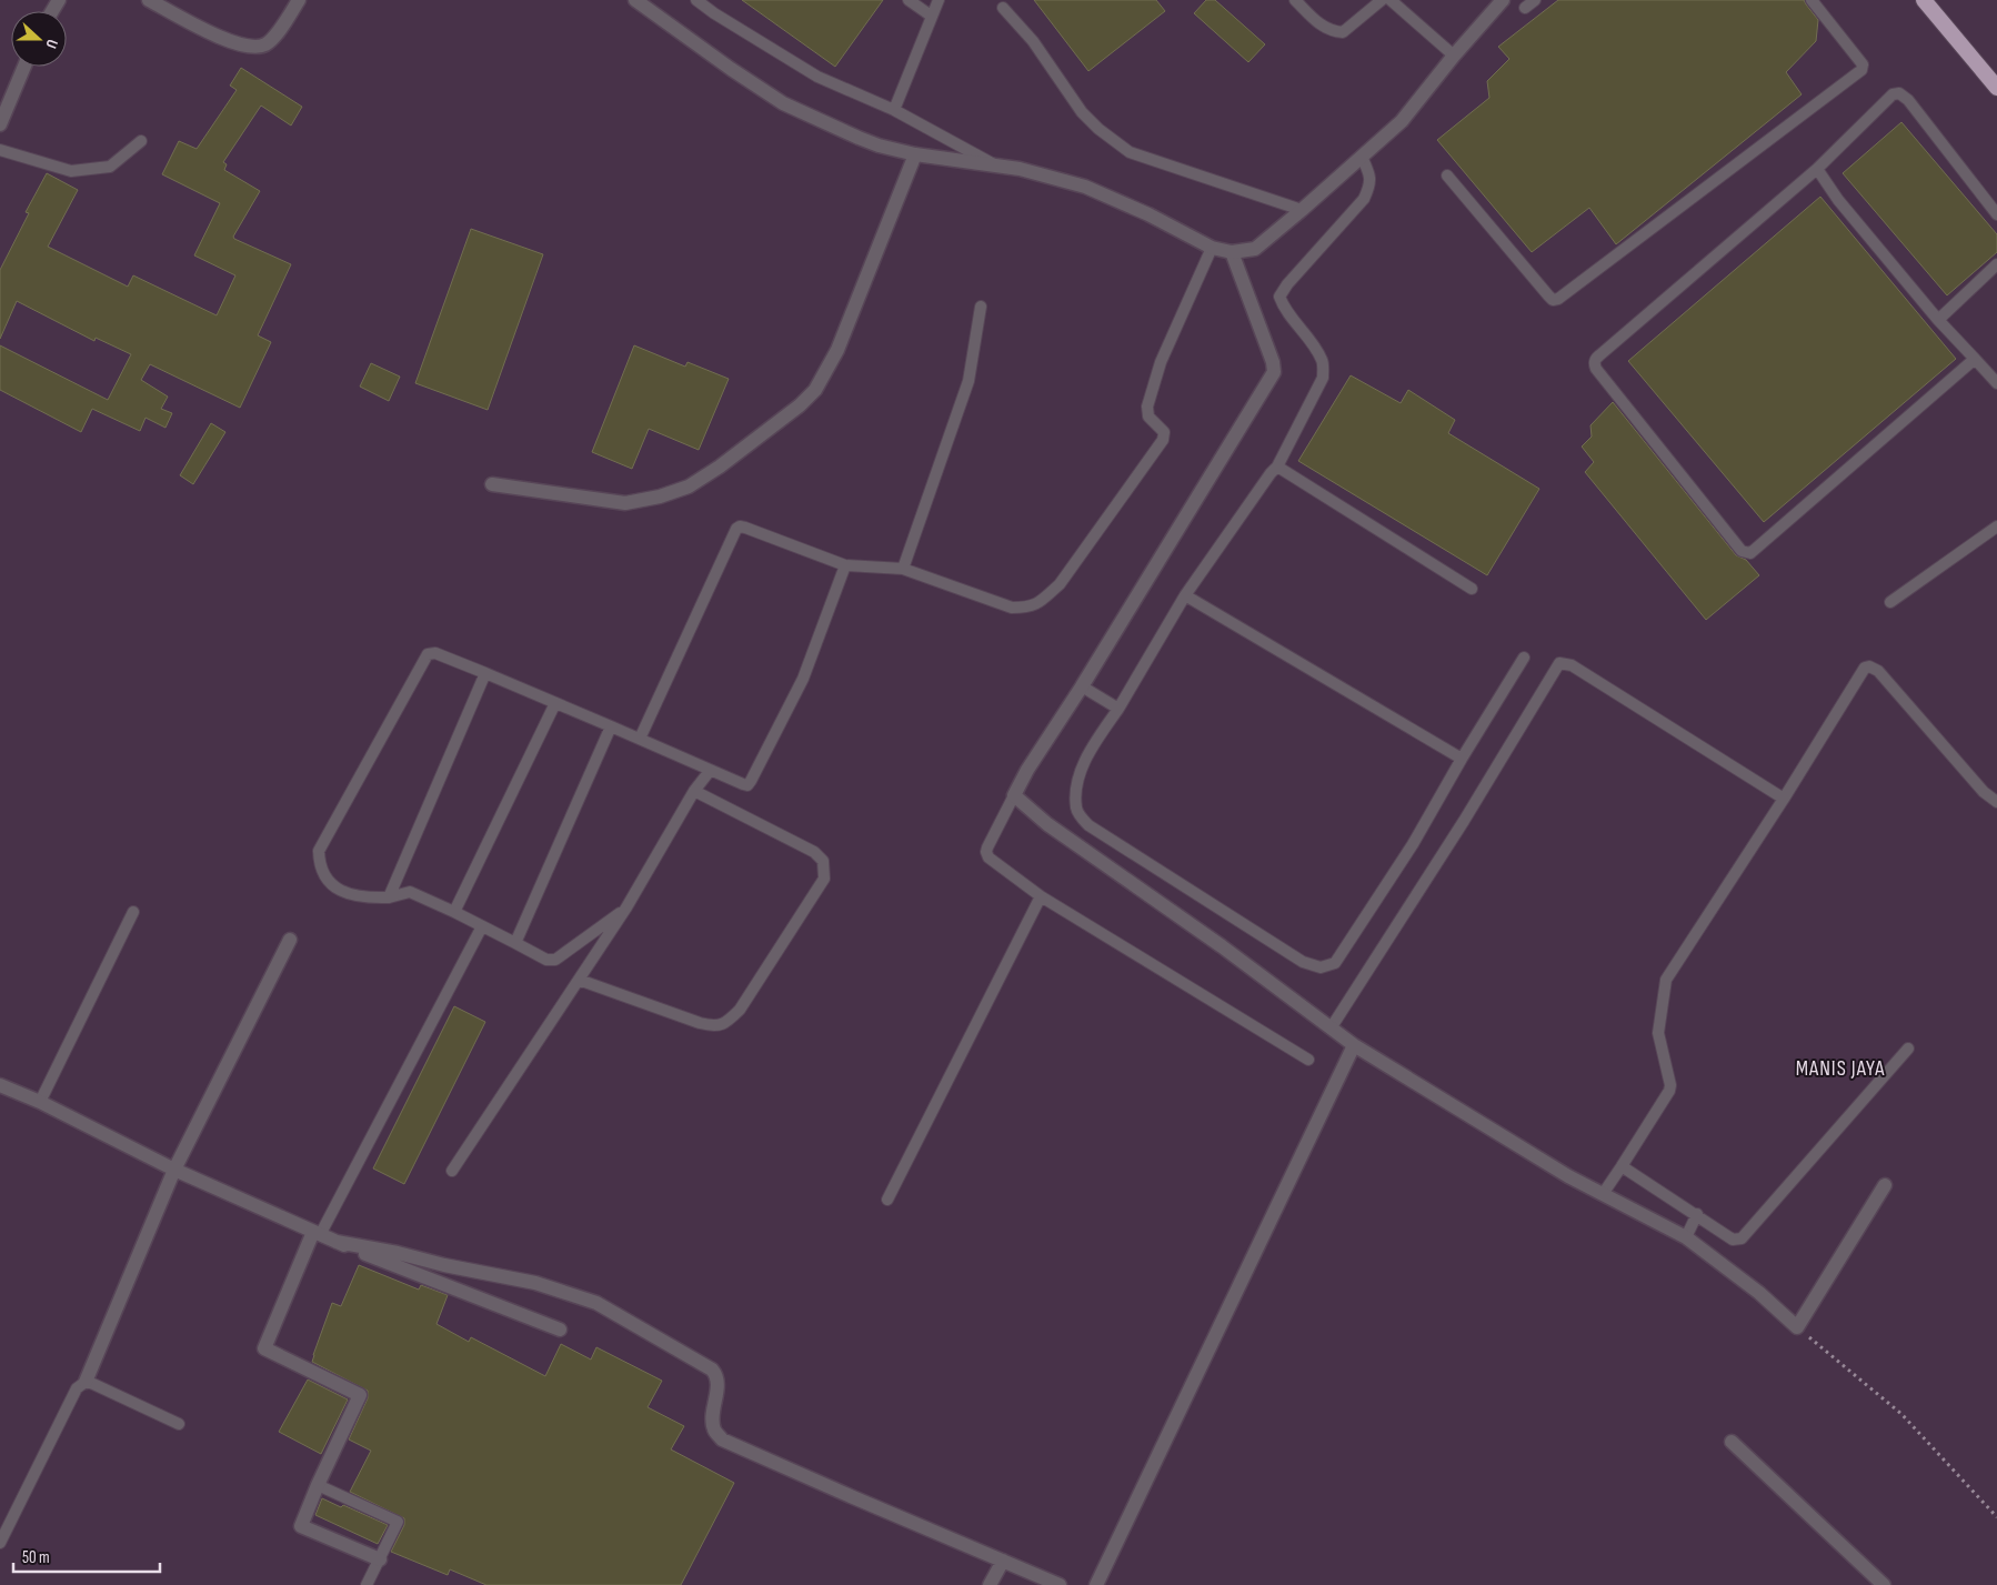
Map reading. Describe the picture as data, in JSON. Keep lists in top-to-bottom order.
{
  "districts": ["MANIS JAYA"],
  "scale_bar": "50 m",
  "north": "right"
}
